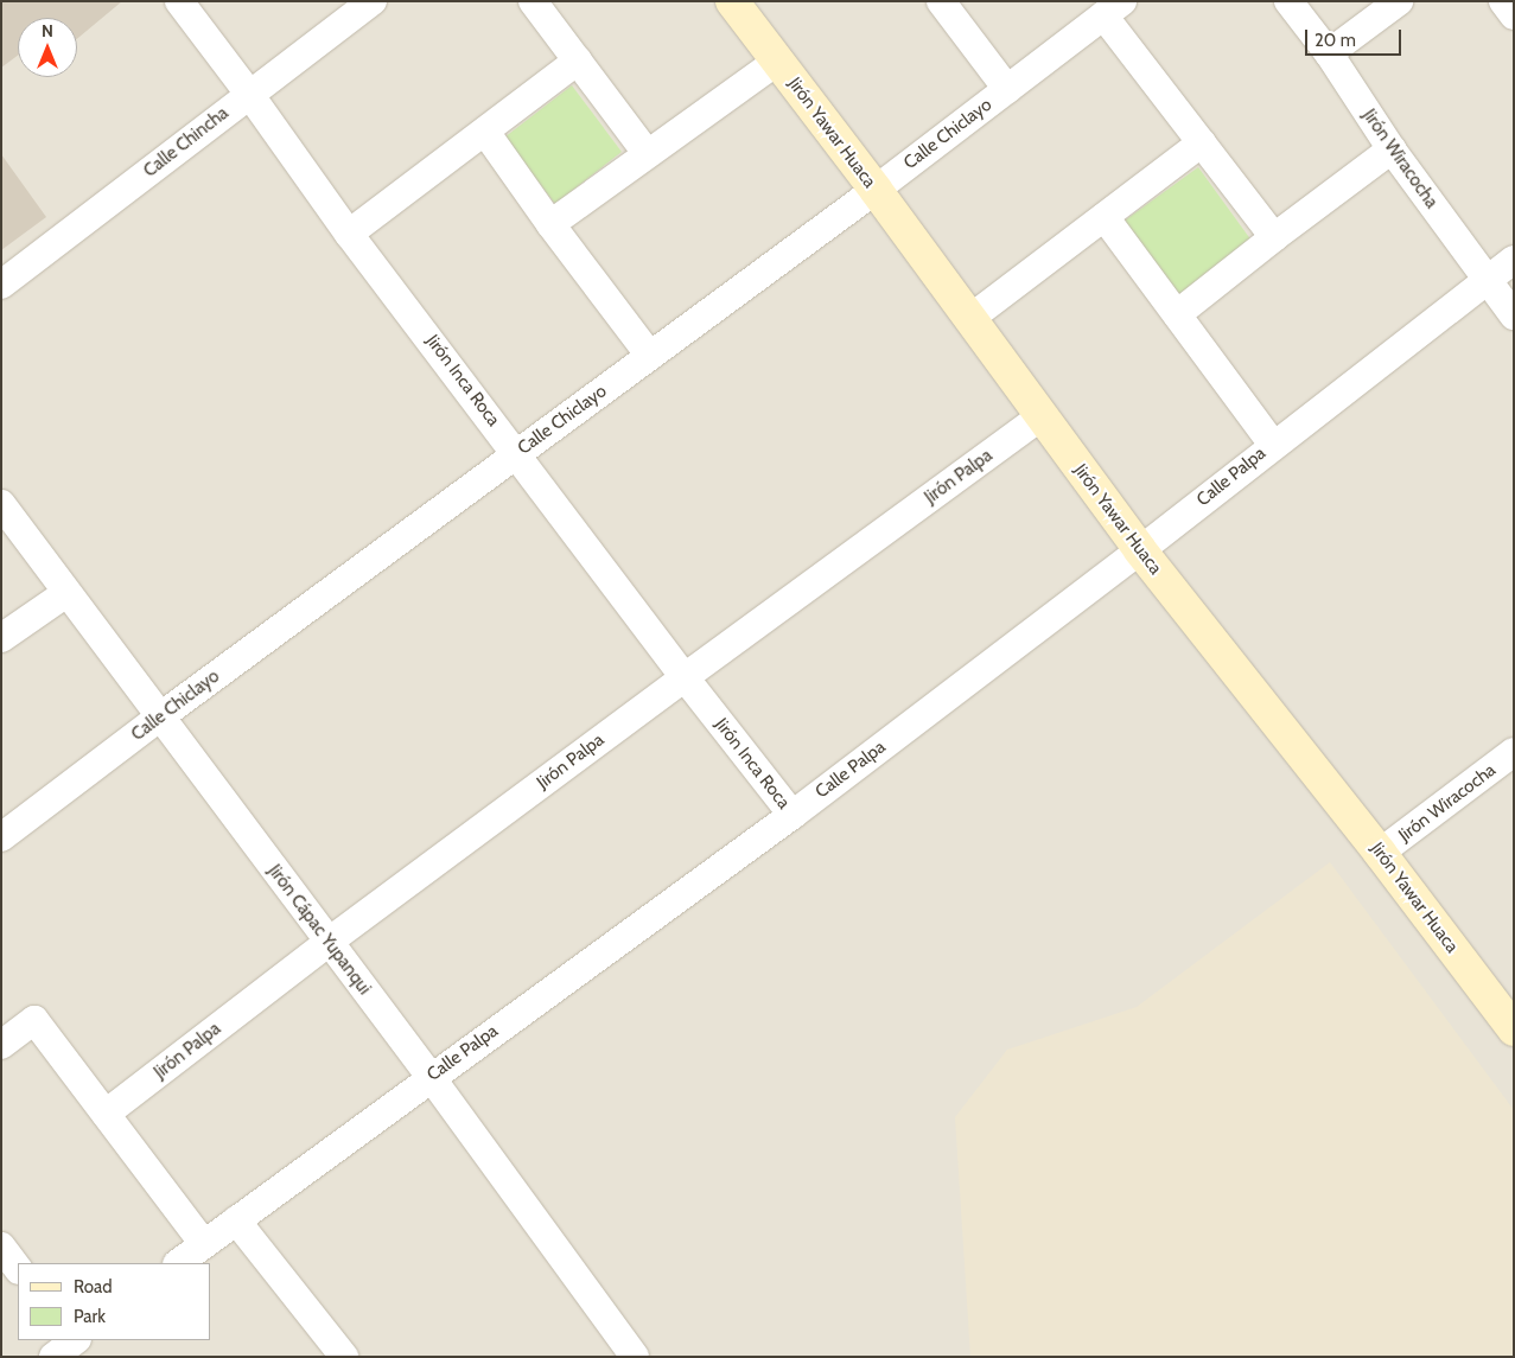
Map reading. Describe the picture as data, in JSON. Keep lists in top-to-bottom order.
{
  "streets": {
    "street": [
      "Jirón Yawar Huaca",
      "Calle Chiclayo",
      "Calle Chincha",
      "Jirón Wiracocha",
      "Jirón Inca Roca",
      "Jirón Palpa",
      "Calle Palpa",
      "Jirón Cápac Yupanqui"
    ]
  },
  "crossings": [
    ["Jirón Yawar Huaca", "Calle Chiclayo"],
    ["Jirón Yawar Huaca", "Jirón Wiracocha"],
    ["Jirón Yawar Huaca", "Jirón Palpa"],
    ["Jirón Yawar Huaca", "Calle Palpa"],
    ["Calle Chiclayo", "Jirón Inca Roca"],
    ["Calle Chiclayo", "Jirón Cápac Yupanqui"],
    ["Calle Chincha", "Jirón Inca Roca"],
    ["Jirón Wiracocha", "Calle Palpa"],
    ["Jirón Inca Roca", "Jirón Palpa"],
    ["Jirón Inca Roca", "Calle Palpa"],
    ["Jirón Palpa", "Jirón Cápac Yupanqui"],
    ["Calle Palpa", "Jirón Cápac Yupanqui"]
  ],
  "legend": ["Road", "Park"],
  "scale_bar": "20 m",
  "north": "top"
}
